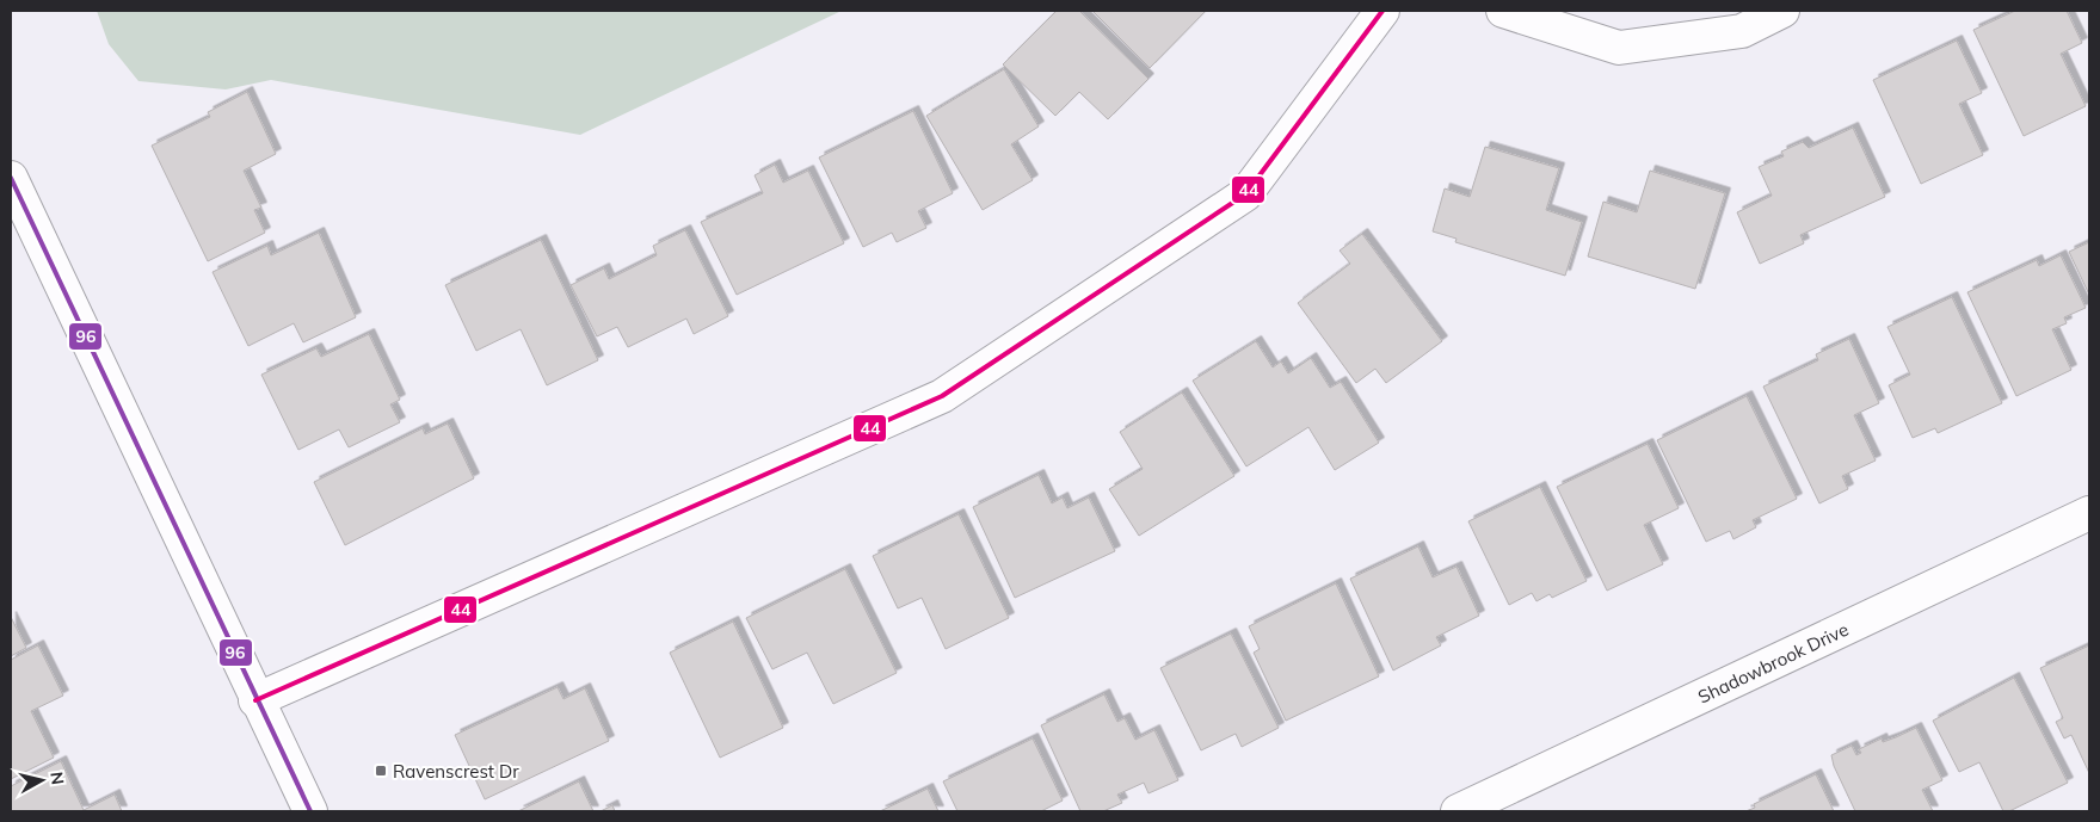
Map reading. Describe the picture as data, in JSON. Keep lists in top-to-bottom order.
{
  "streets": {
    "street": ["Shadowbrook Drive"]
  },
  "places": {
    "transit": ["Ravenscrest Dr"]
  },
  "lines": ["transit line 44", "transit line 96"],
  "north": "right"
}
